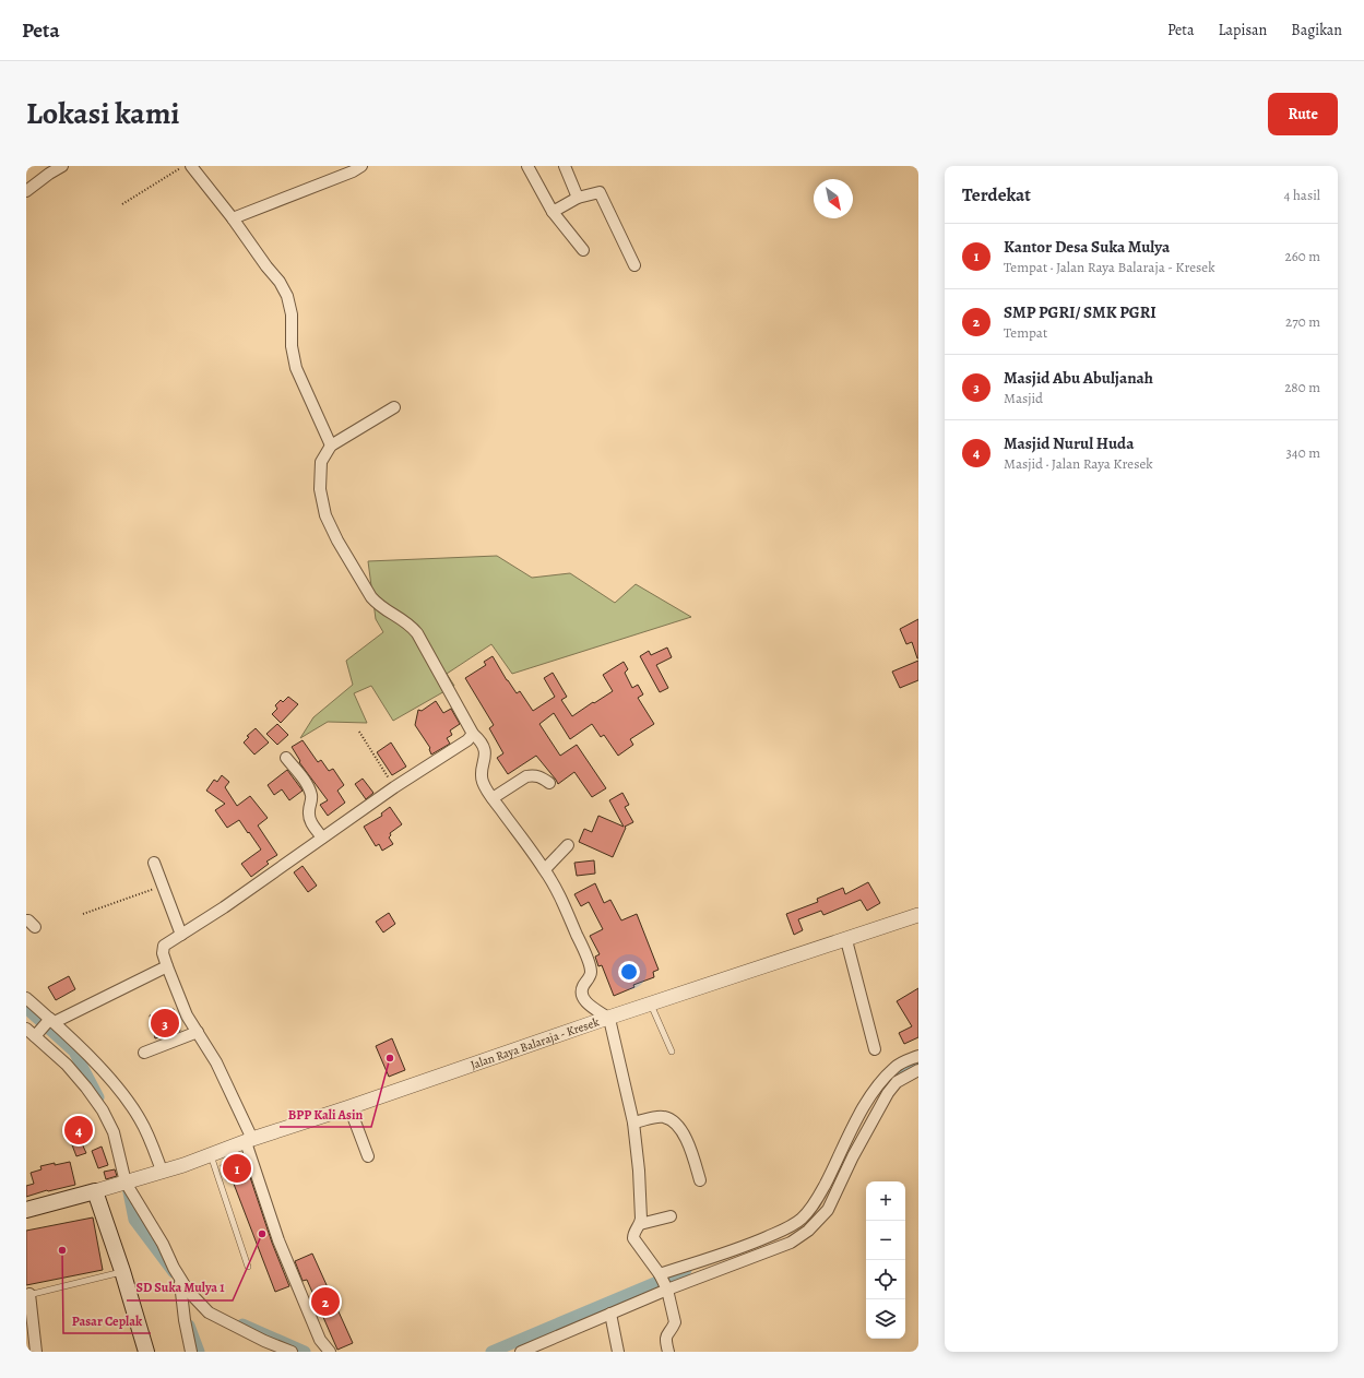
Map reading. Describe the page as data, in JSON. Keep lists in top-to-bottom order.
{
  "streets": {
    "street": ["Jalan Raya Balaraja - Kresek"]
  },
  "places": ["BPP Kali Asin", "SD Suka Mulya 1", "Pasar Ceplak"],
  "north": "bottom right",
  "page": {
    "header": "Peta",
    "nav": ["Peta", "Lapisan", "Bagikan"],
    "title": "Lokasi kami",
    "buttons": "Rute",
    "heading": ["Terdekat", "4 hasil"],
    "list": [
      {
        "mark": "1",
        "name": "Kantor Desa Suka Mulya",
        "note": "Tempat · Jalan Raya Balaraja - Kresek",
        "value": "260 m"
      },
      {
        "mark": "2",
        "name": "SMP PGRI/ SMK PGRI",
        "note": "Tempat",
        "value": "270 m"
      },
      {
        "mark": "3",
        "name": "Masjid Abu Abuljanah",
        "note": "Masjid",
        "value": "280 m"
      },
      {
        "mark": "4",
        "name": "Masjid Nurul Huda",
        "note": "Masjid · Jalan Raya Kresek",
        "value": "340 m"
      }
    ],
    "pins": [
      "3",
      "4",
      "1",
      "2"
    ],
    "map_buttons": ["+", "−"]
  }
}
